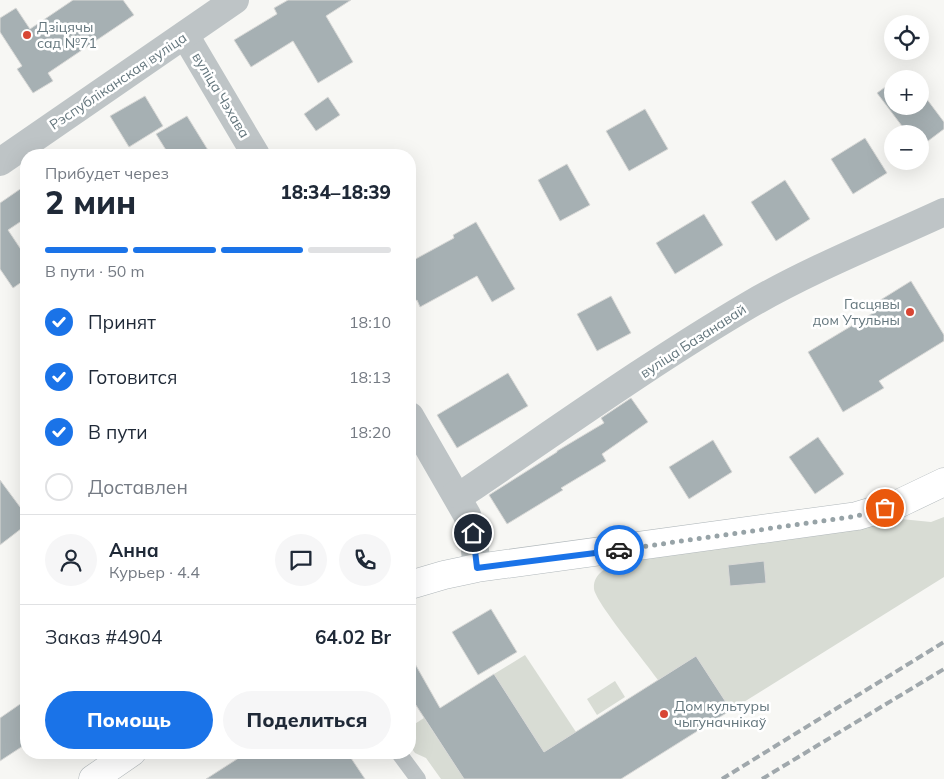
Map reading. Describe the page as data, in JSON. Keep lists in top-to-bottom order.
{
  "streets": {
    "street": ["Рэспубліканская вуліца", "вуліца Чэхава", "вуліца Базанавай"]
  },
  "crossings": [
    ["Рэспубліканская вуліца", "вуліца Чэхава"]
  ],
  "places": ["Дзіцячы сад №71", "Гасцявы дом Утульны", "Дом культуры чыгуначнікаў"],
  "page": {
    "map_buttons": ["+", "−"],
    "heading": ["2 мин", "Прибудет через", "18:34–18:39"],
    "panel": [
      "Анна",
      "Курьер · 4.4",
      "Заказ #4904",
      "64.02 Br"
    ],
    "bar": "В пути · 50 m",
    "list": [
      ["Принят", "18:10"],
      ["Готовится", "18:13"],
      ["В пути", "18:20"],
      "Доставлен"
    ],
    "buttons": ["Помощь", "Поделиться"]
  }
}
